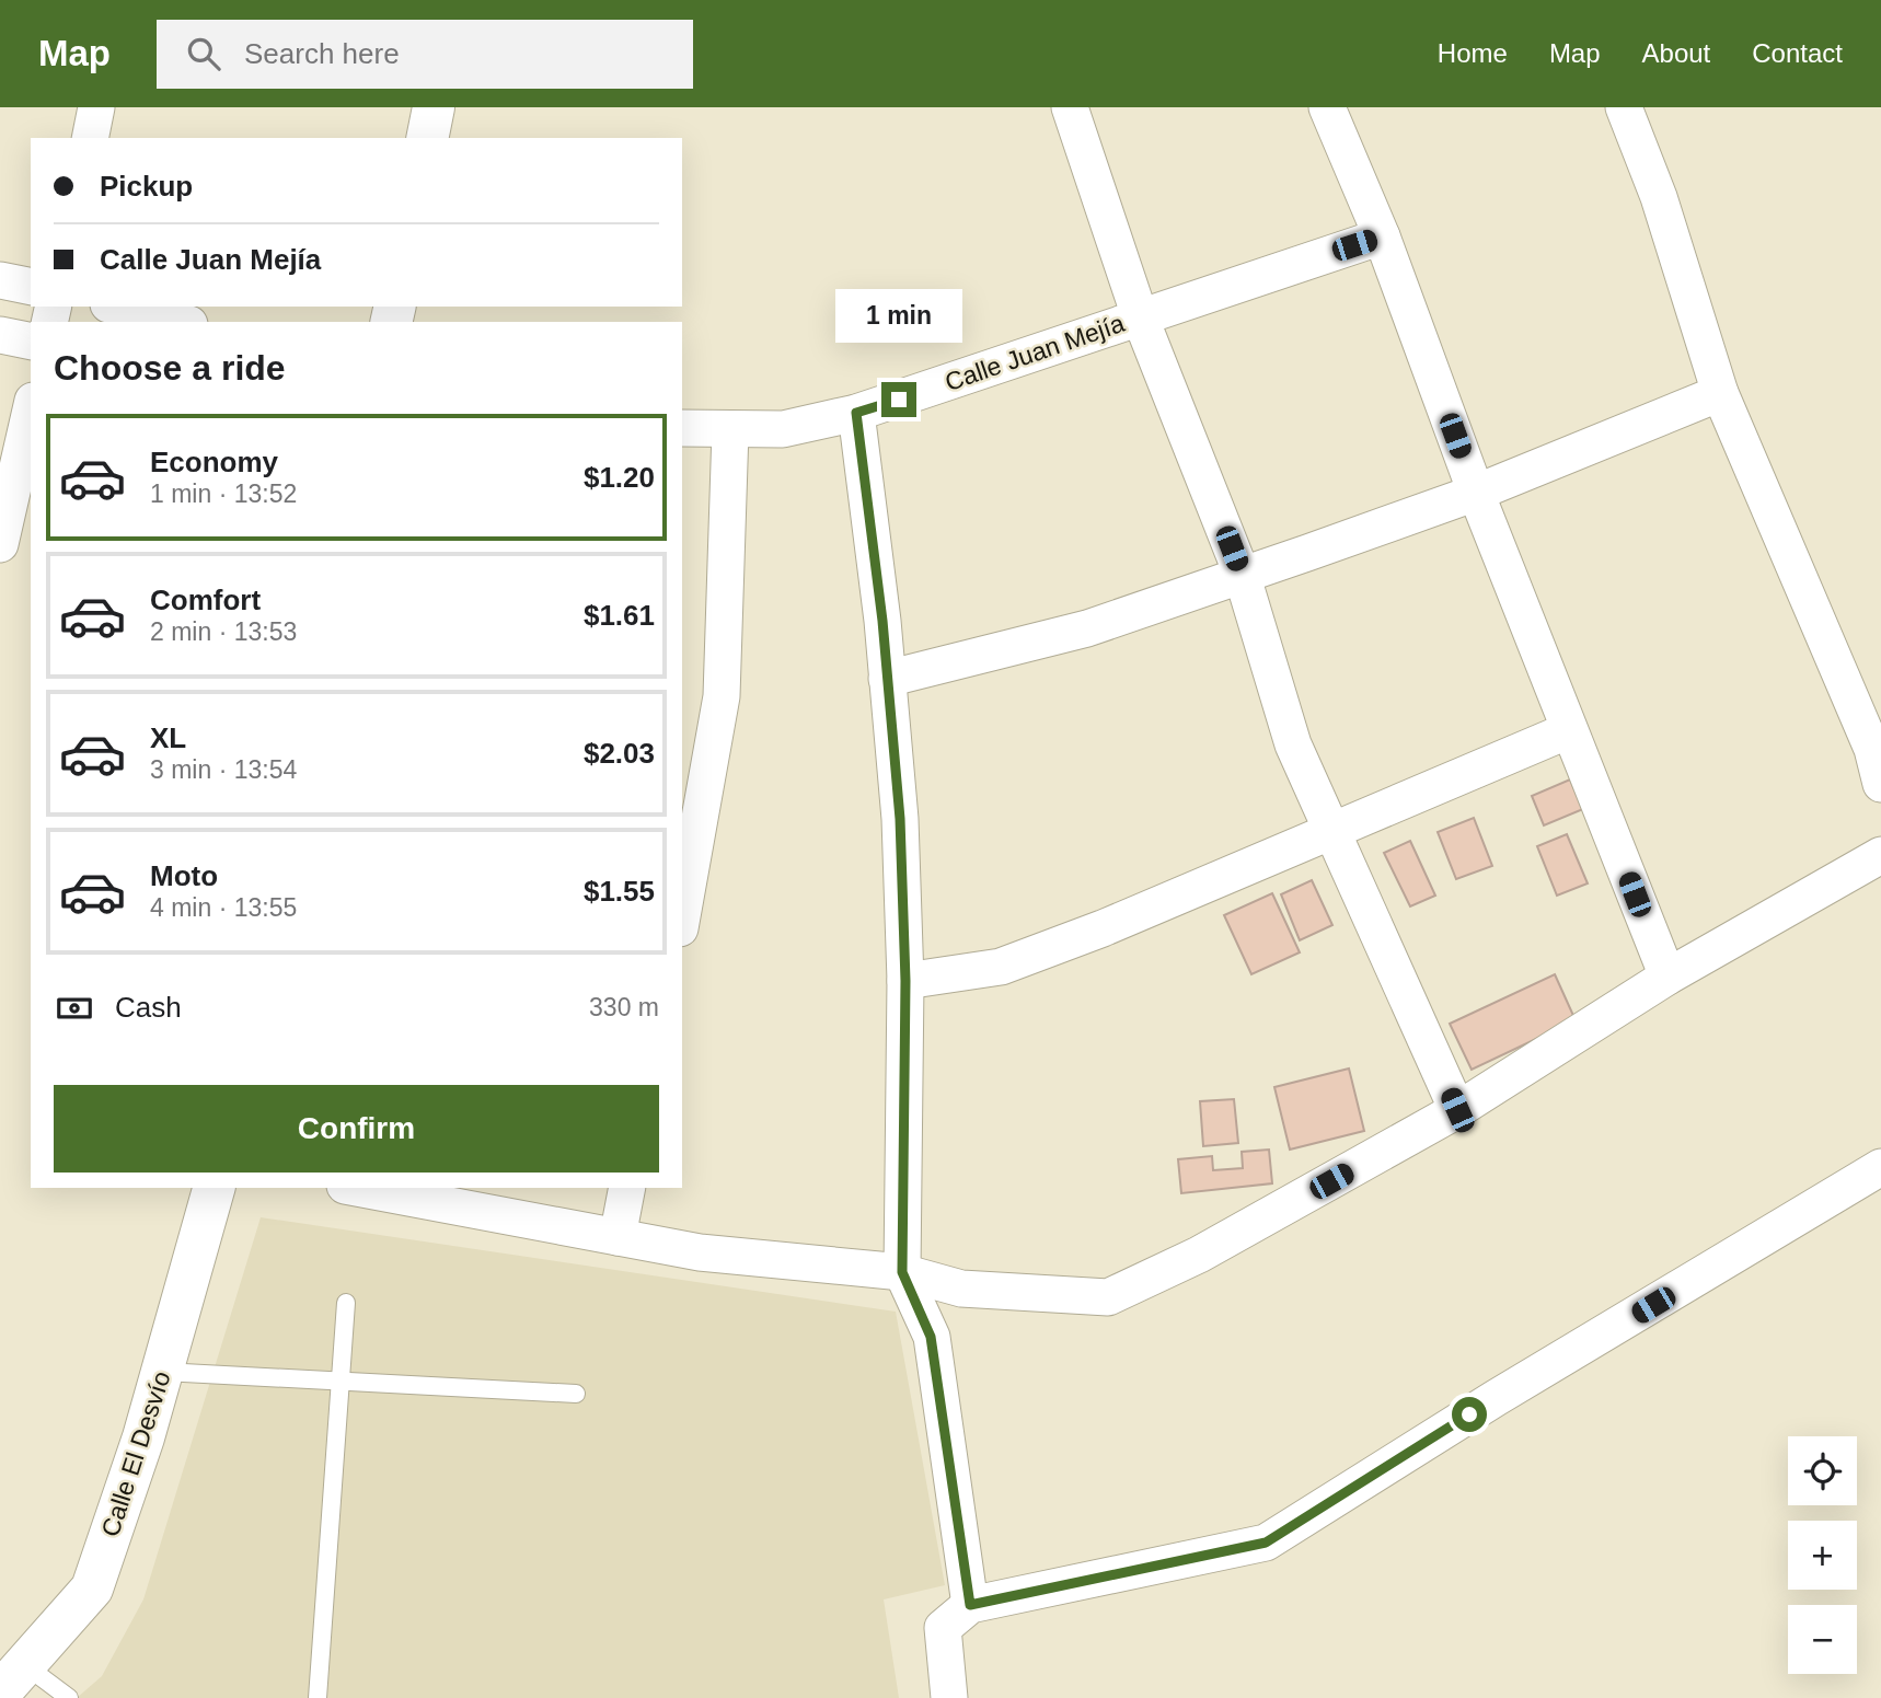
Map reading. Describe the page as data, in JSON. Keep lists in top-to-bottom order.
{
  "streets": {
    "street": ["Calle Juan Mejía", "Calle El Desvío"]
  },
  "page": {
    "header": "Map",
    "search": "Search here",
    "nav": [
      "Home",
      "Map",
      "About",
      "Contact"
    ],
    "banner": ["Pickup", "Calle Juan Mejía"],
    "bubble": "1 min",
    "heading": "Choose a ride",
    "list": [
      {
        "name": "Economy",
        "note": "1 min · 13:52",
        "value": "$1.20"
      },
      {
        "name": "Comfort",
        "note": "2 min · 13:53",
        "value": "$1.61"
      },
      {
        "name": "XL",
        "note": "3 min · 13:54",
        "value": "$2.03"
      },
      {
        "name": "Moto",
        "note": "4 min · 13:55",
        "value": "$1.55"
      }
    ],
    "pay": ["Cash", "330 m"],
    "buttons": "Confirm",
    "map_buttons": ["+", "−"]
  }
}
